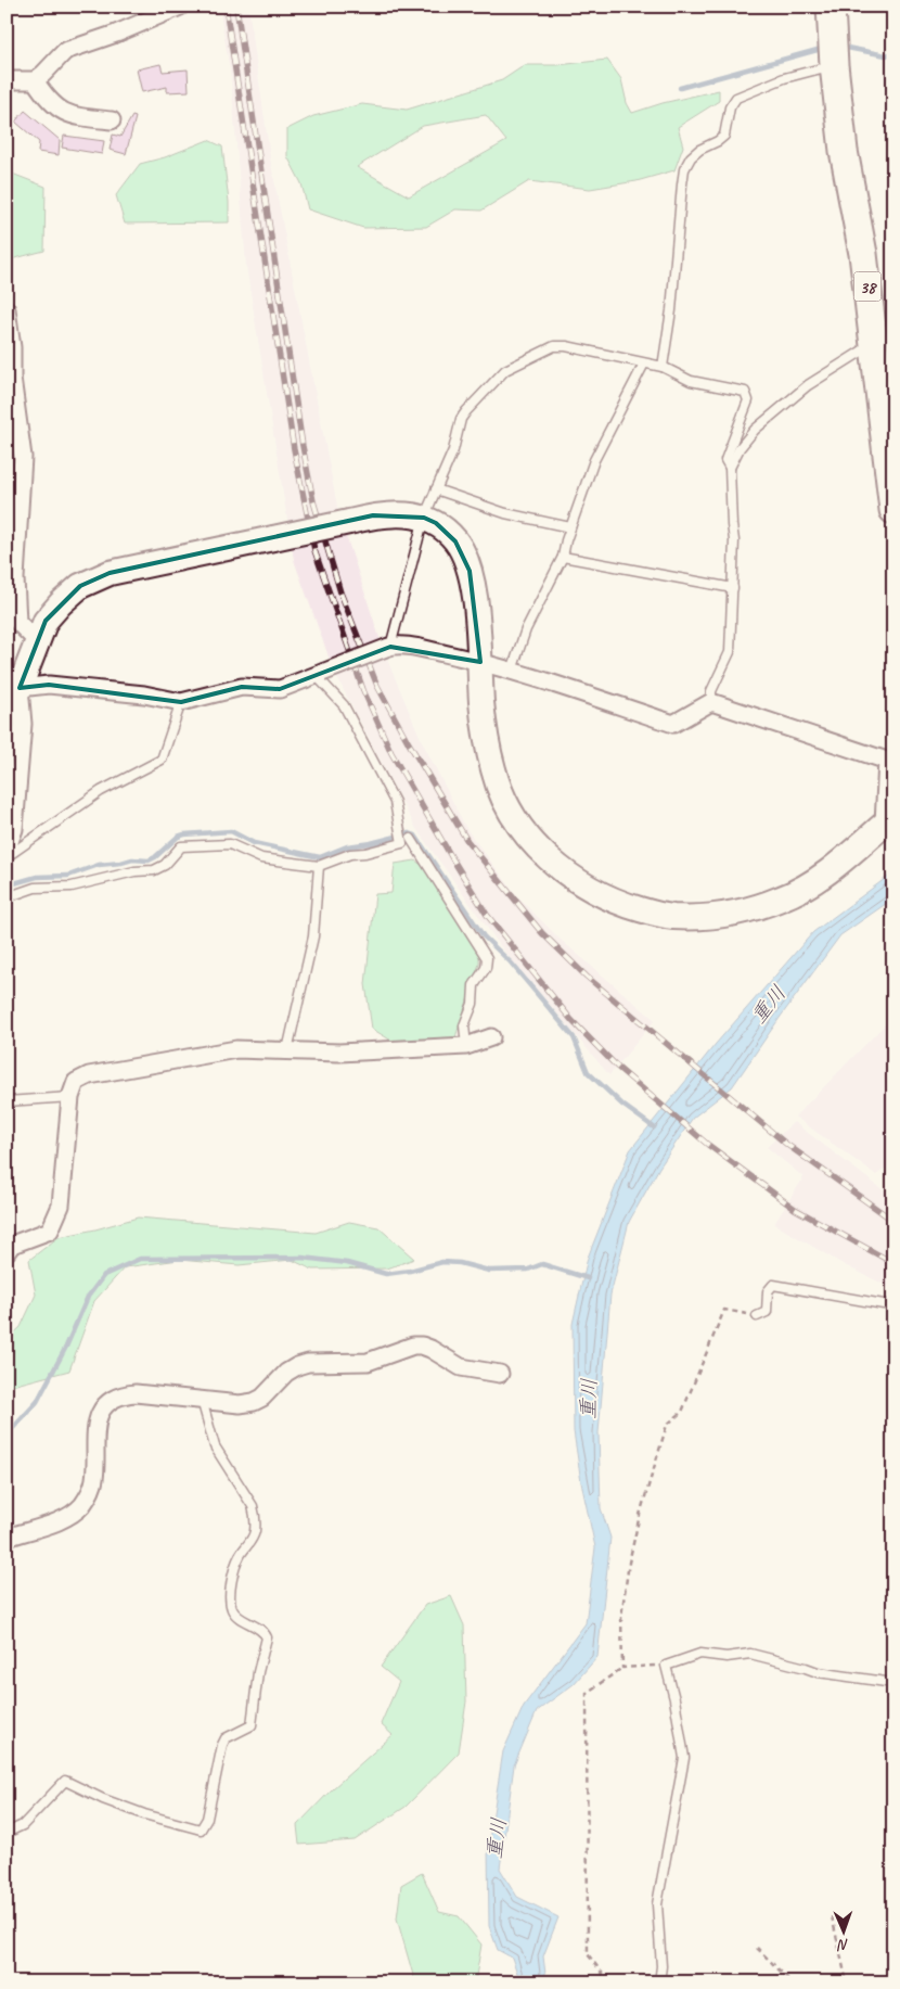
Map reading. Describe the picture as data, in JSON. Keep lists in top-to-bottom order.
{
  "streets": {
    "main road": ["38"]
  },
  "water": ["重川"],
  "north": "bottom"
}
